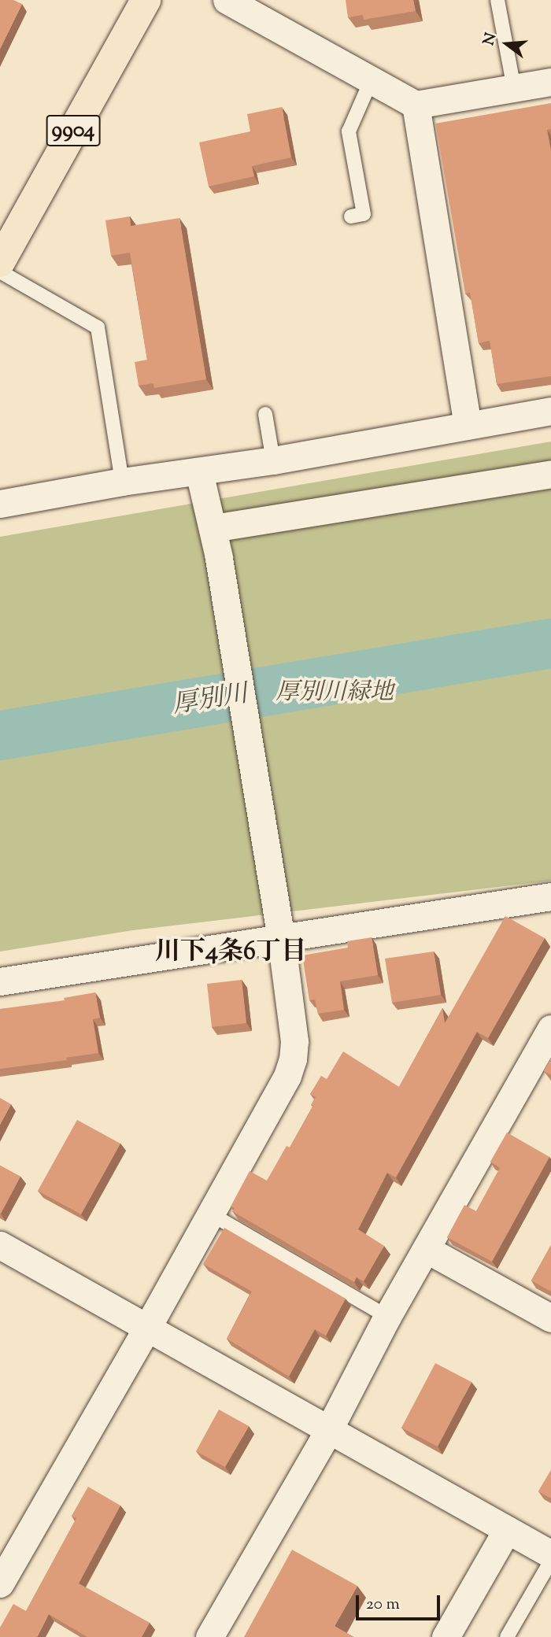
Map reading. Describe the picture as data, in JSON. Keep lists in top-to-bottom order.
{
  "streets": {
    "main road": ["9904"]
  },
  "districts": ["川下4条6丁目"],
  "water": ["厚別川"],
  "parks": ["厚別川緑地"],
  "scale_bar": "20 m",
  "north": "left"
}
